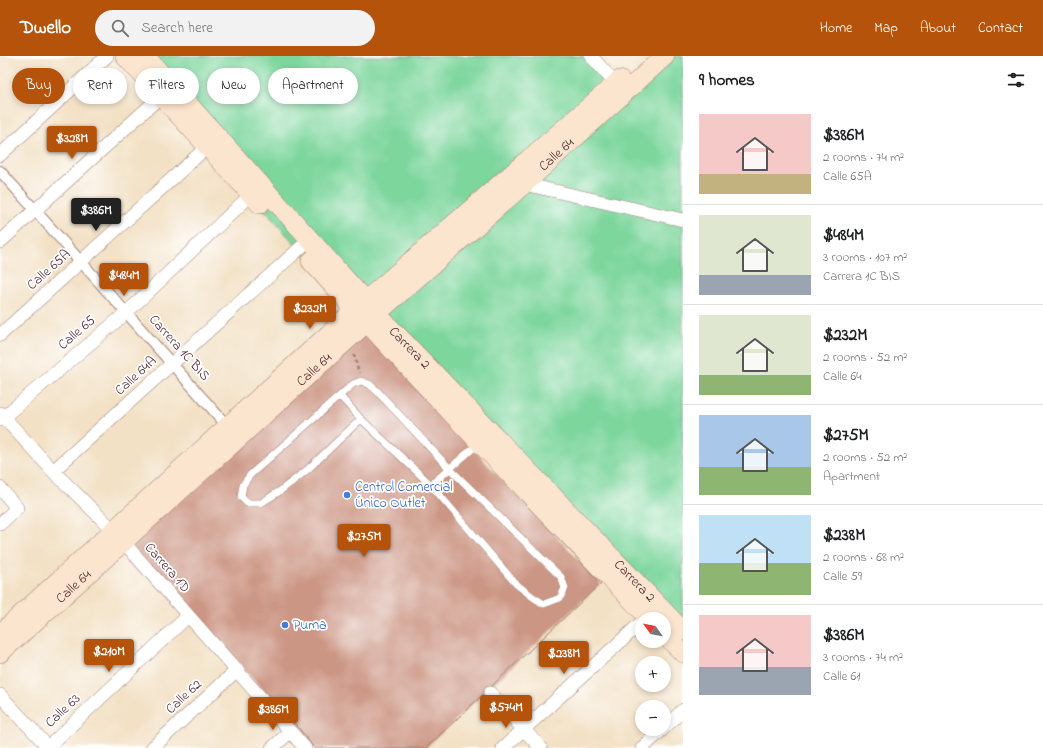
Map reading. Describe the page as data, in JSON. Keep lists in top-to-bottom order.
{
  "streets": {
    "main road": ["Calle 64", "Carrera 2"],
    "street": [
      "Calle 65A",
      "Calle 65",
      "Carrera 1C BIS",
      "Calle 64A",
      "Carrera 1D",
      "Calle 62",
      "Calle 63"
    ]
  },
  "crossings": [
    ["Calle 64", "Carrera 1C BIS"],
    ["Calle 64", "Carrera 2"],
    ["Calle 64", "Carrera 1D"],
    ["Calle 65A", "Carrera 1C BIS"],
    ["Calle 65A", "Carrera 2"],
    ["Calle 65", "Carrera 1C BIS"],
    ["Calle 65", "Carrera 2"],
    ["Calle 65", "Carrera 1D"],
    ["Carrera 1C BIS", "Calle 64A"],
    ["Carrera 2", "Calle 64A"],
    ["Calle 64A", "Carrera 1D"],
    ["Carrera 1D", "Calle 62"],
    ["Carrera 1D", "Calle 63"]
  ],
  "places": ["Centrol Comercial Único Outlet", "Puma"],
  "north": "top left",
  "page": {
    "header": "Dwello",
    "search": "Search here",
    "nav": [
      "Home",
      "Map",
      "About",
      "Contact"
    ],
    "heading": "9 homes",
    "chip": [
      "Buy",
      "Rent",
      "Filters",
      "New",
      "Apartment"
    ],
    "list": [
      {
        "name": "$386M",
        "note": "2 rooms · 74 m² · Calle 65A"
      },
      {
        "name": "$484M",
        "note": "3 rooms · 107 m² · Carrera 1C BIS"
      },
      {
        "name": "$232M",
        "note": "2 rooms · 52 m² · Calle 64"
      },
      {
        "name": "$275M",
        "note": "2 rooms · 52 m² · Apartment"
      },
      {
        "name": "$238M",
        "note": "2 rooms · 68 m² · Calle 59"
      },
      {
        "name": "$386M",
        "note": "3 rooms · 74 m² · Calle 61"
      }
    ],
    "price": [
      "$328M",
      "$386M",
      "$484M",
      "$232M",
      "$275M",
      "$210M",
      "$238M",
      "$574M",
      "$386M"
    ],
    "map_buttons": ["+", "−"]
  }
}
